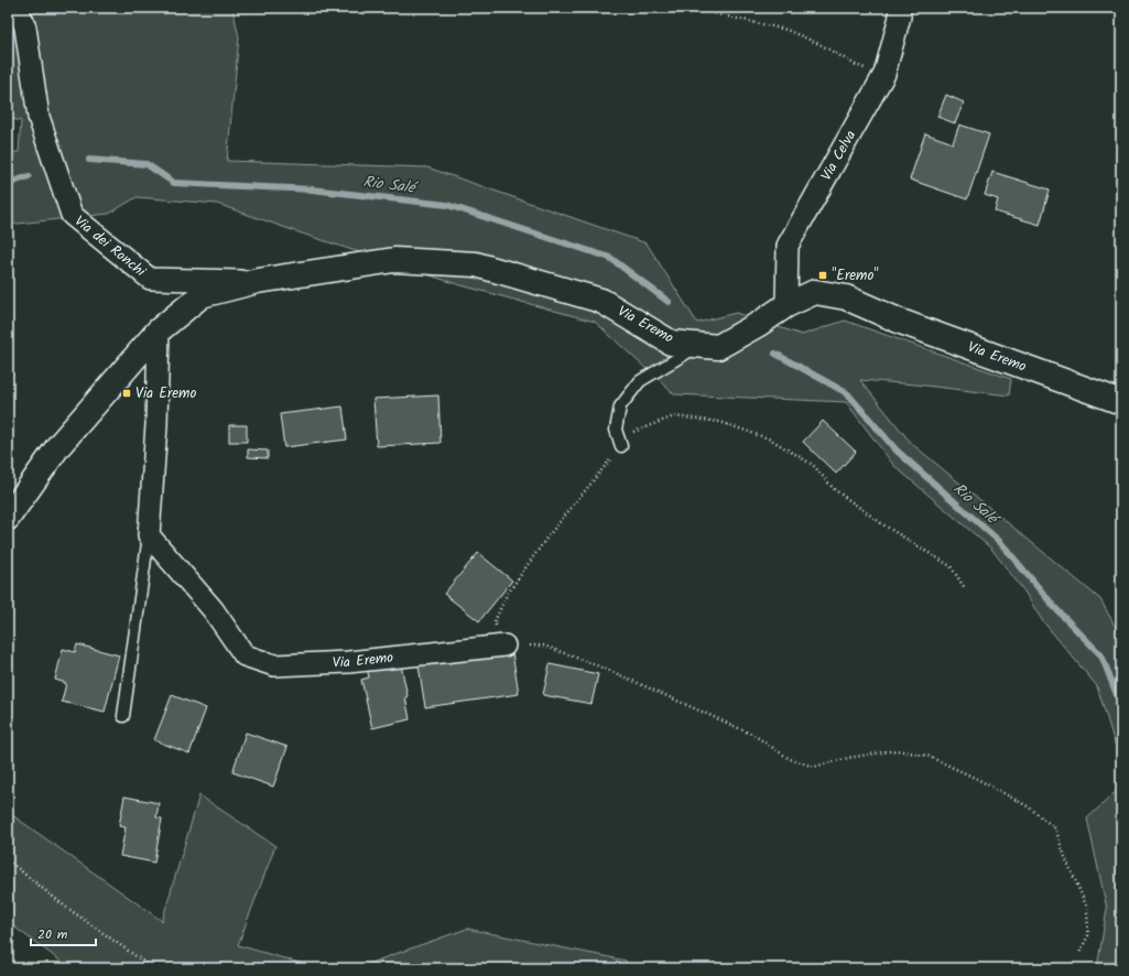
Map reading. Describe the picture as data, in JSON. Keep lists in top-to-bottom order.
{
  "streets": {
    "street": ["Via Celva", "Via dei Ronchi", "Via Eremo"]
  },
  "crossings": [
    ["Via Celva", "Via Eremo"],
    ["Via dei Ronchi", "Via Eremo"]
  ],
  "water": ["Rio Salé"],
  "places": {
    "transit": ["\"Eremo\"", "Via Eremo"]
  },
  "scale_bar": "20 m"
}
